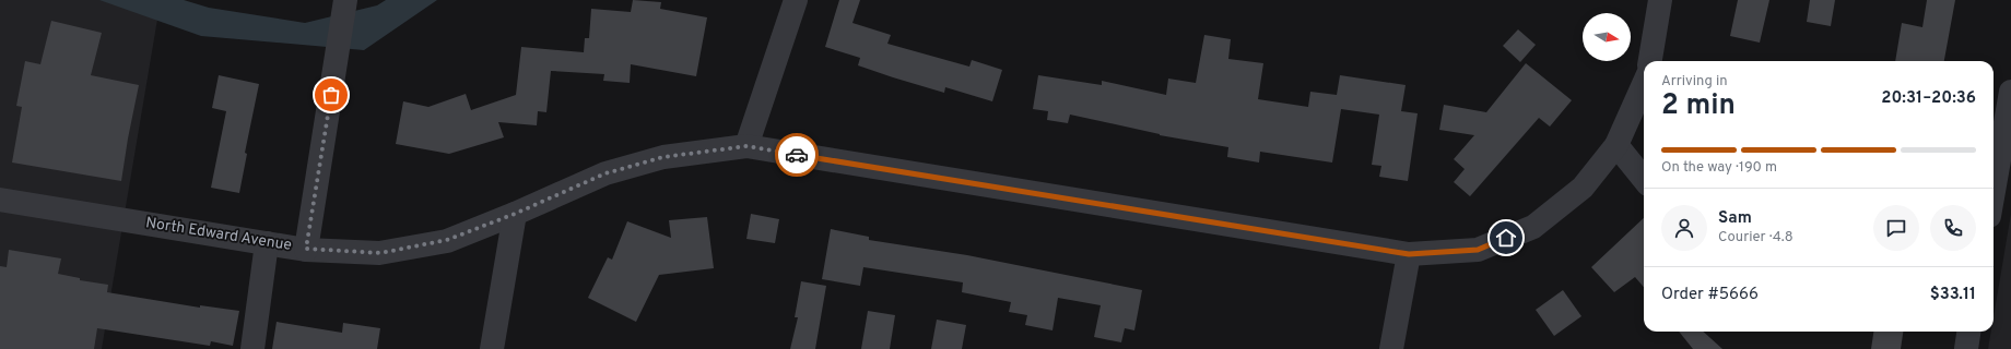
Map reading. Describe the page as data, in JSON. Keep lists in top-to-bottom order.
{
  "streets": {
    "street": ["North Edward Avenue"]
  },
  "north": "right",
  "page": {
    "heading": ["2 min", "Arriving in", "20:31–20:36"],
    "panel": [
      "Sam",
      "Courier · 4.8",
      "Order #5666",
      "$33.11"
    ],
    "bar": "On the way · 190 m"
  }
}
